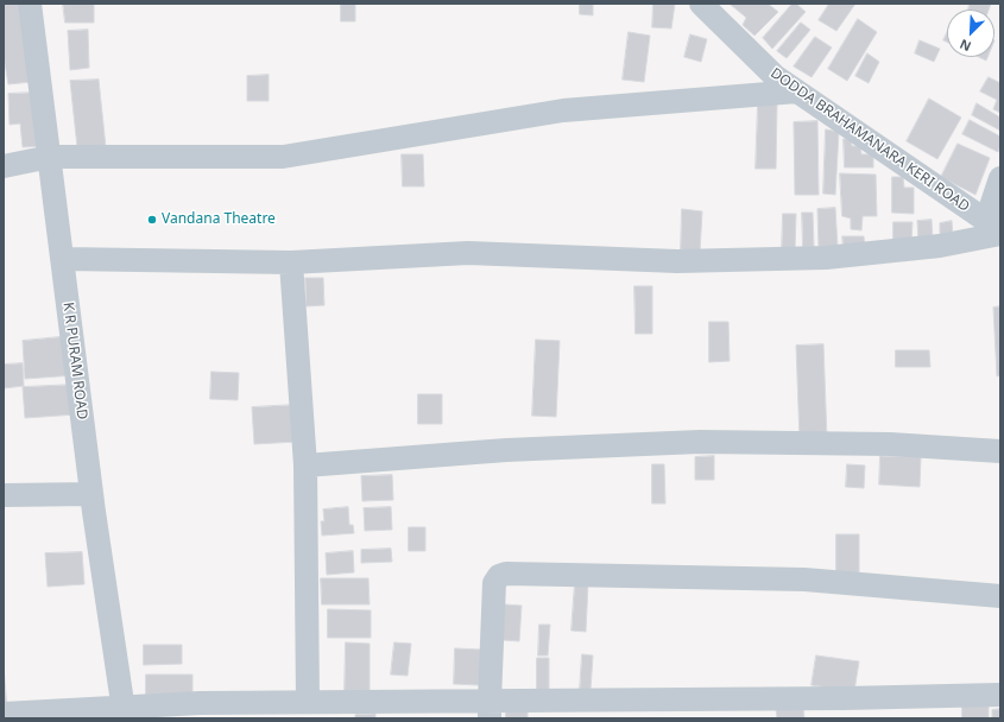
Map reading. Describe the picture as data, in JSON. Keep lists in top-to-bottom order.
{
  "streets": {
    "street": ["DODDA BRAHAMANARA KERI ROAD", "K R PURAM ROAD"]
  },
  "places": ["Vandana Theatre"],
  "north": "bottom left"
}
